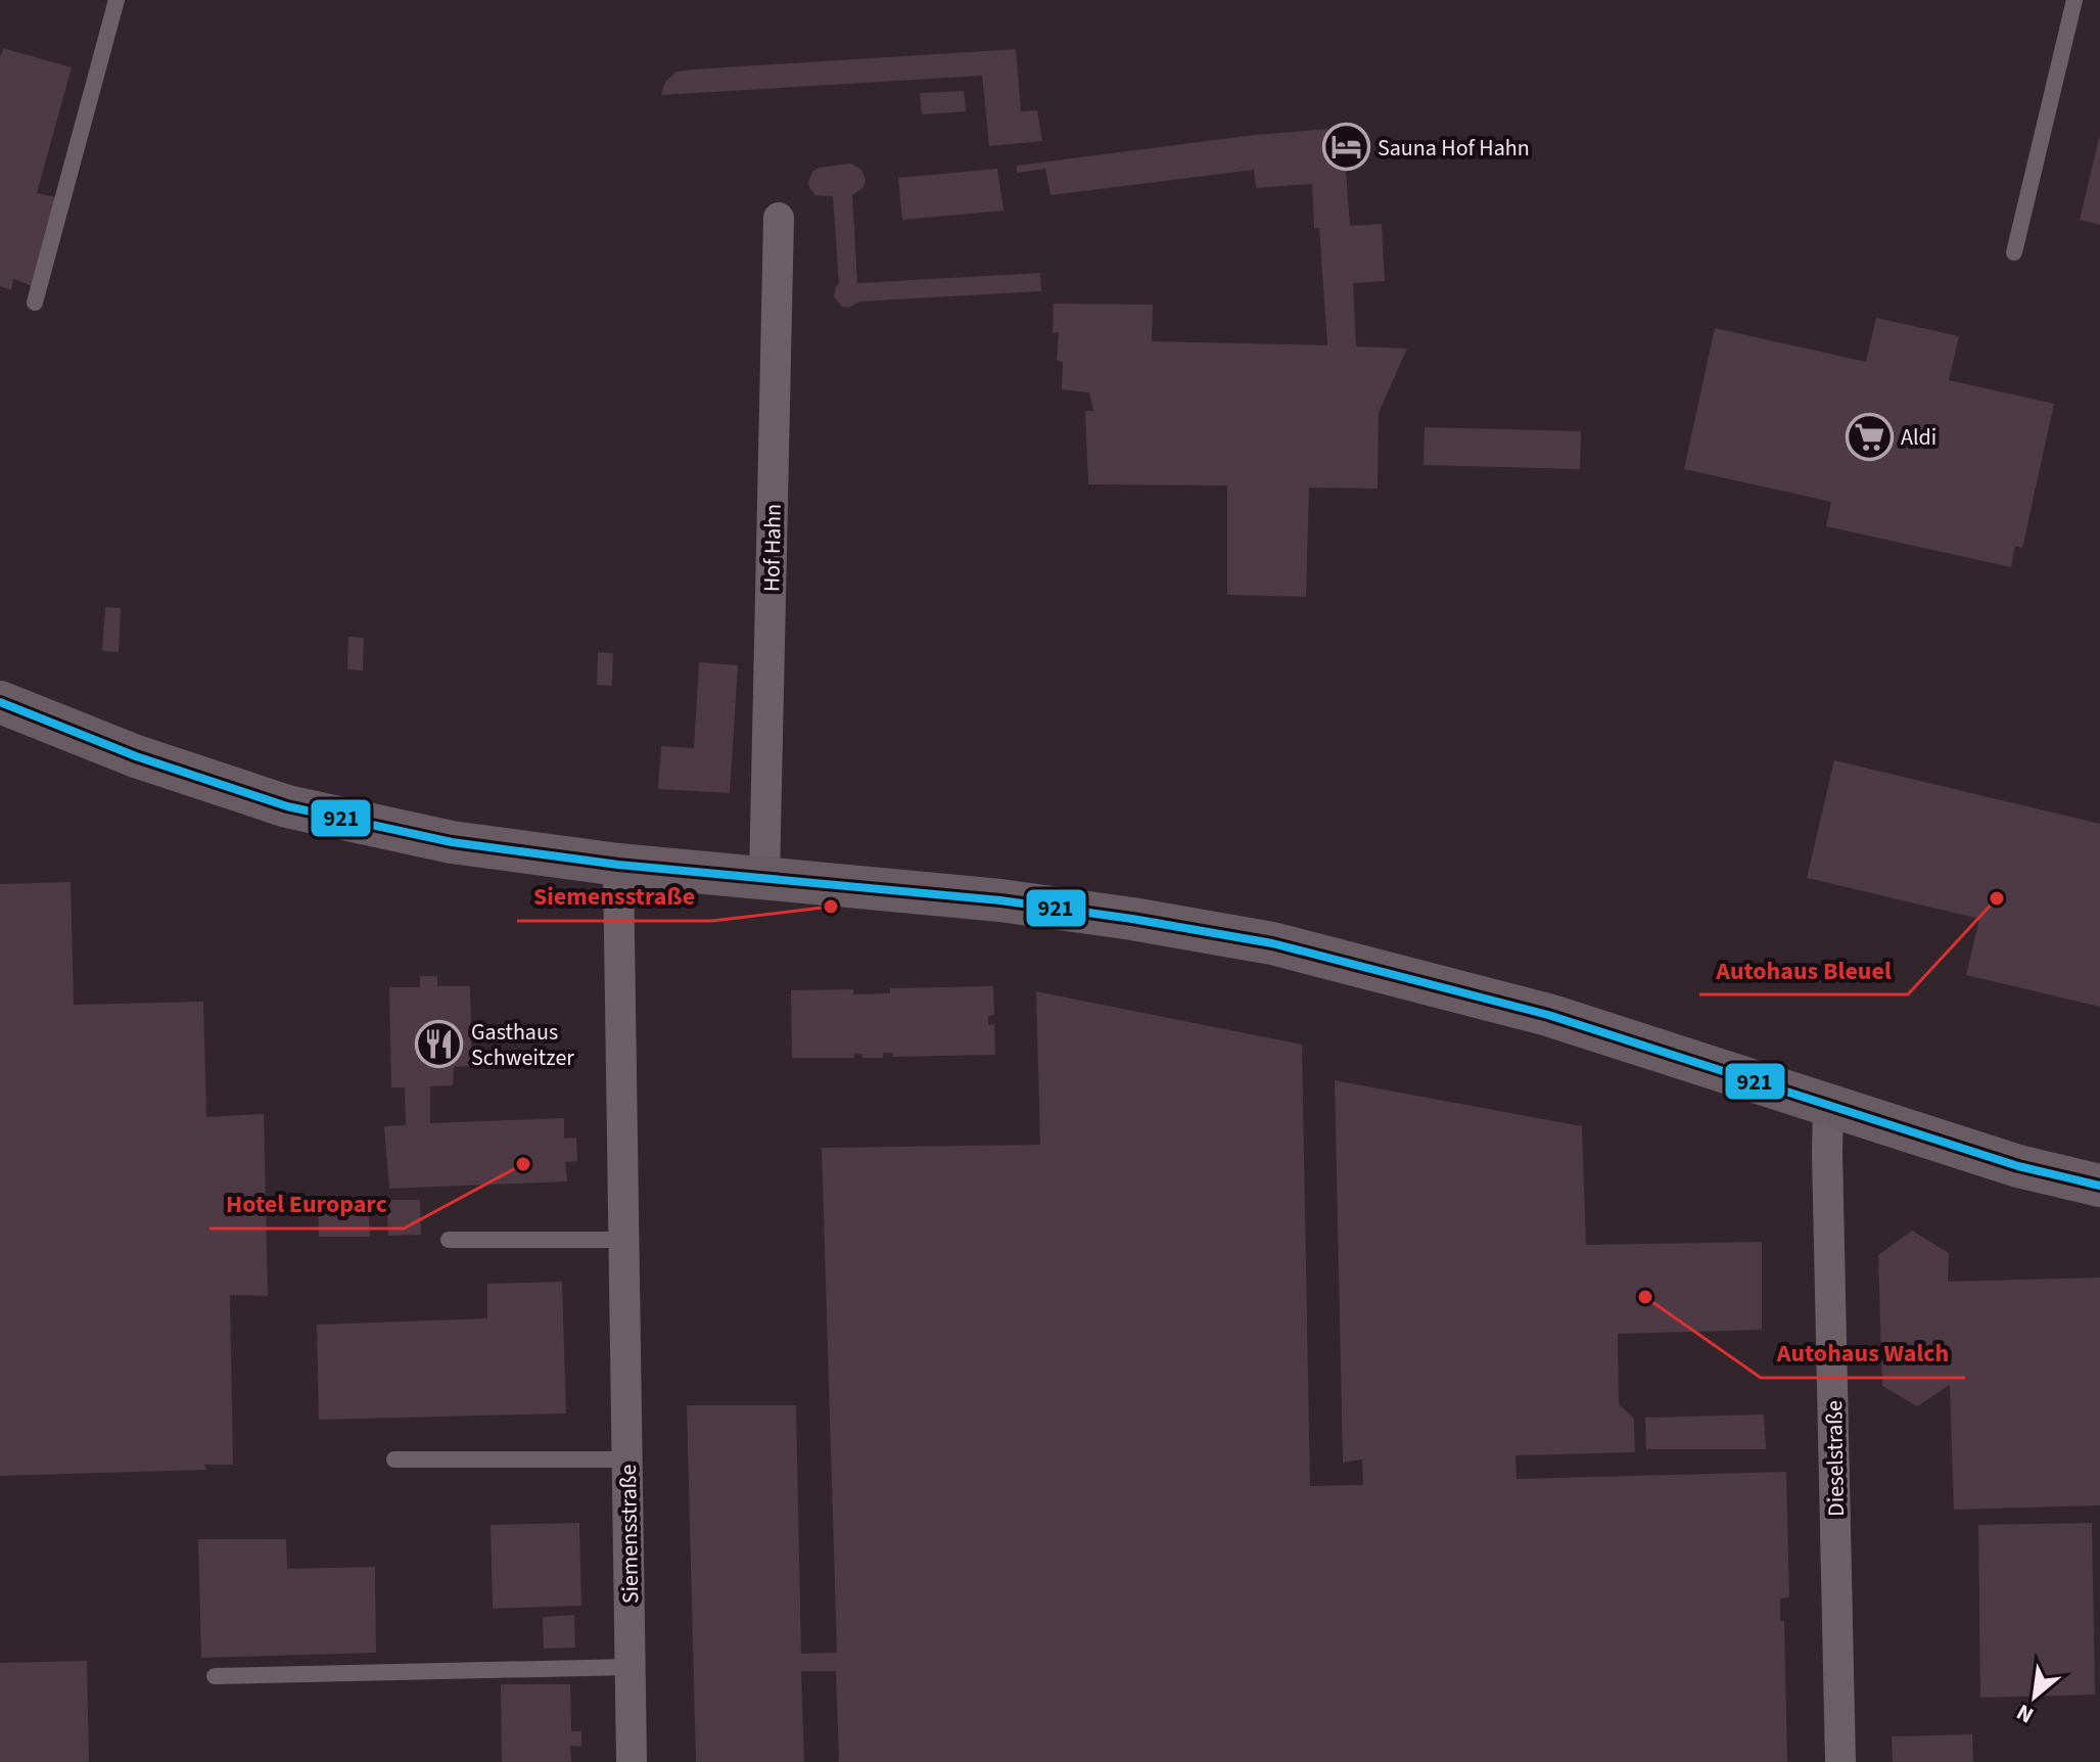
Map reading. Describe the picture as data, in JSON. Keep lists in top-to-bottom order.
{
  "streets": {
    "street": ["Hof Hahn", "Dieselstraße", "Siemensstraße"]
  },
  "places": {
    "hotel": ["Sauna Hof Hahn"],
    "supermarket": ["Aldi"],
    "other": [
      "Autohaus Bleuel",
      "Siemensstraße",
      "Hotel Europarc",
      "Autohaus Walch"
    ],
    "restaurant": ["Gasthaus Schweitzer"]
  },
  "lines": ["transit line 921"],
  "north": "bottom left"
}
